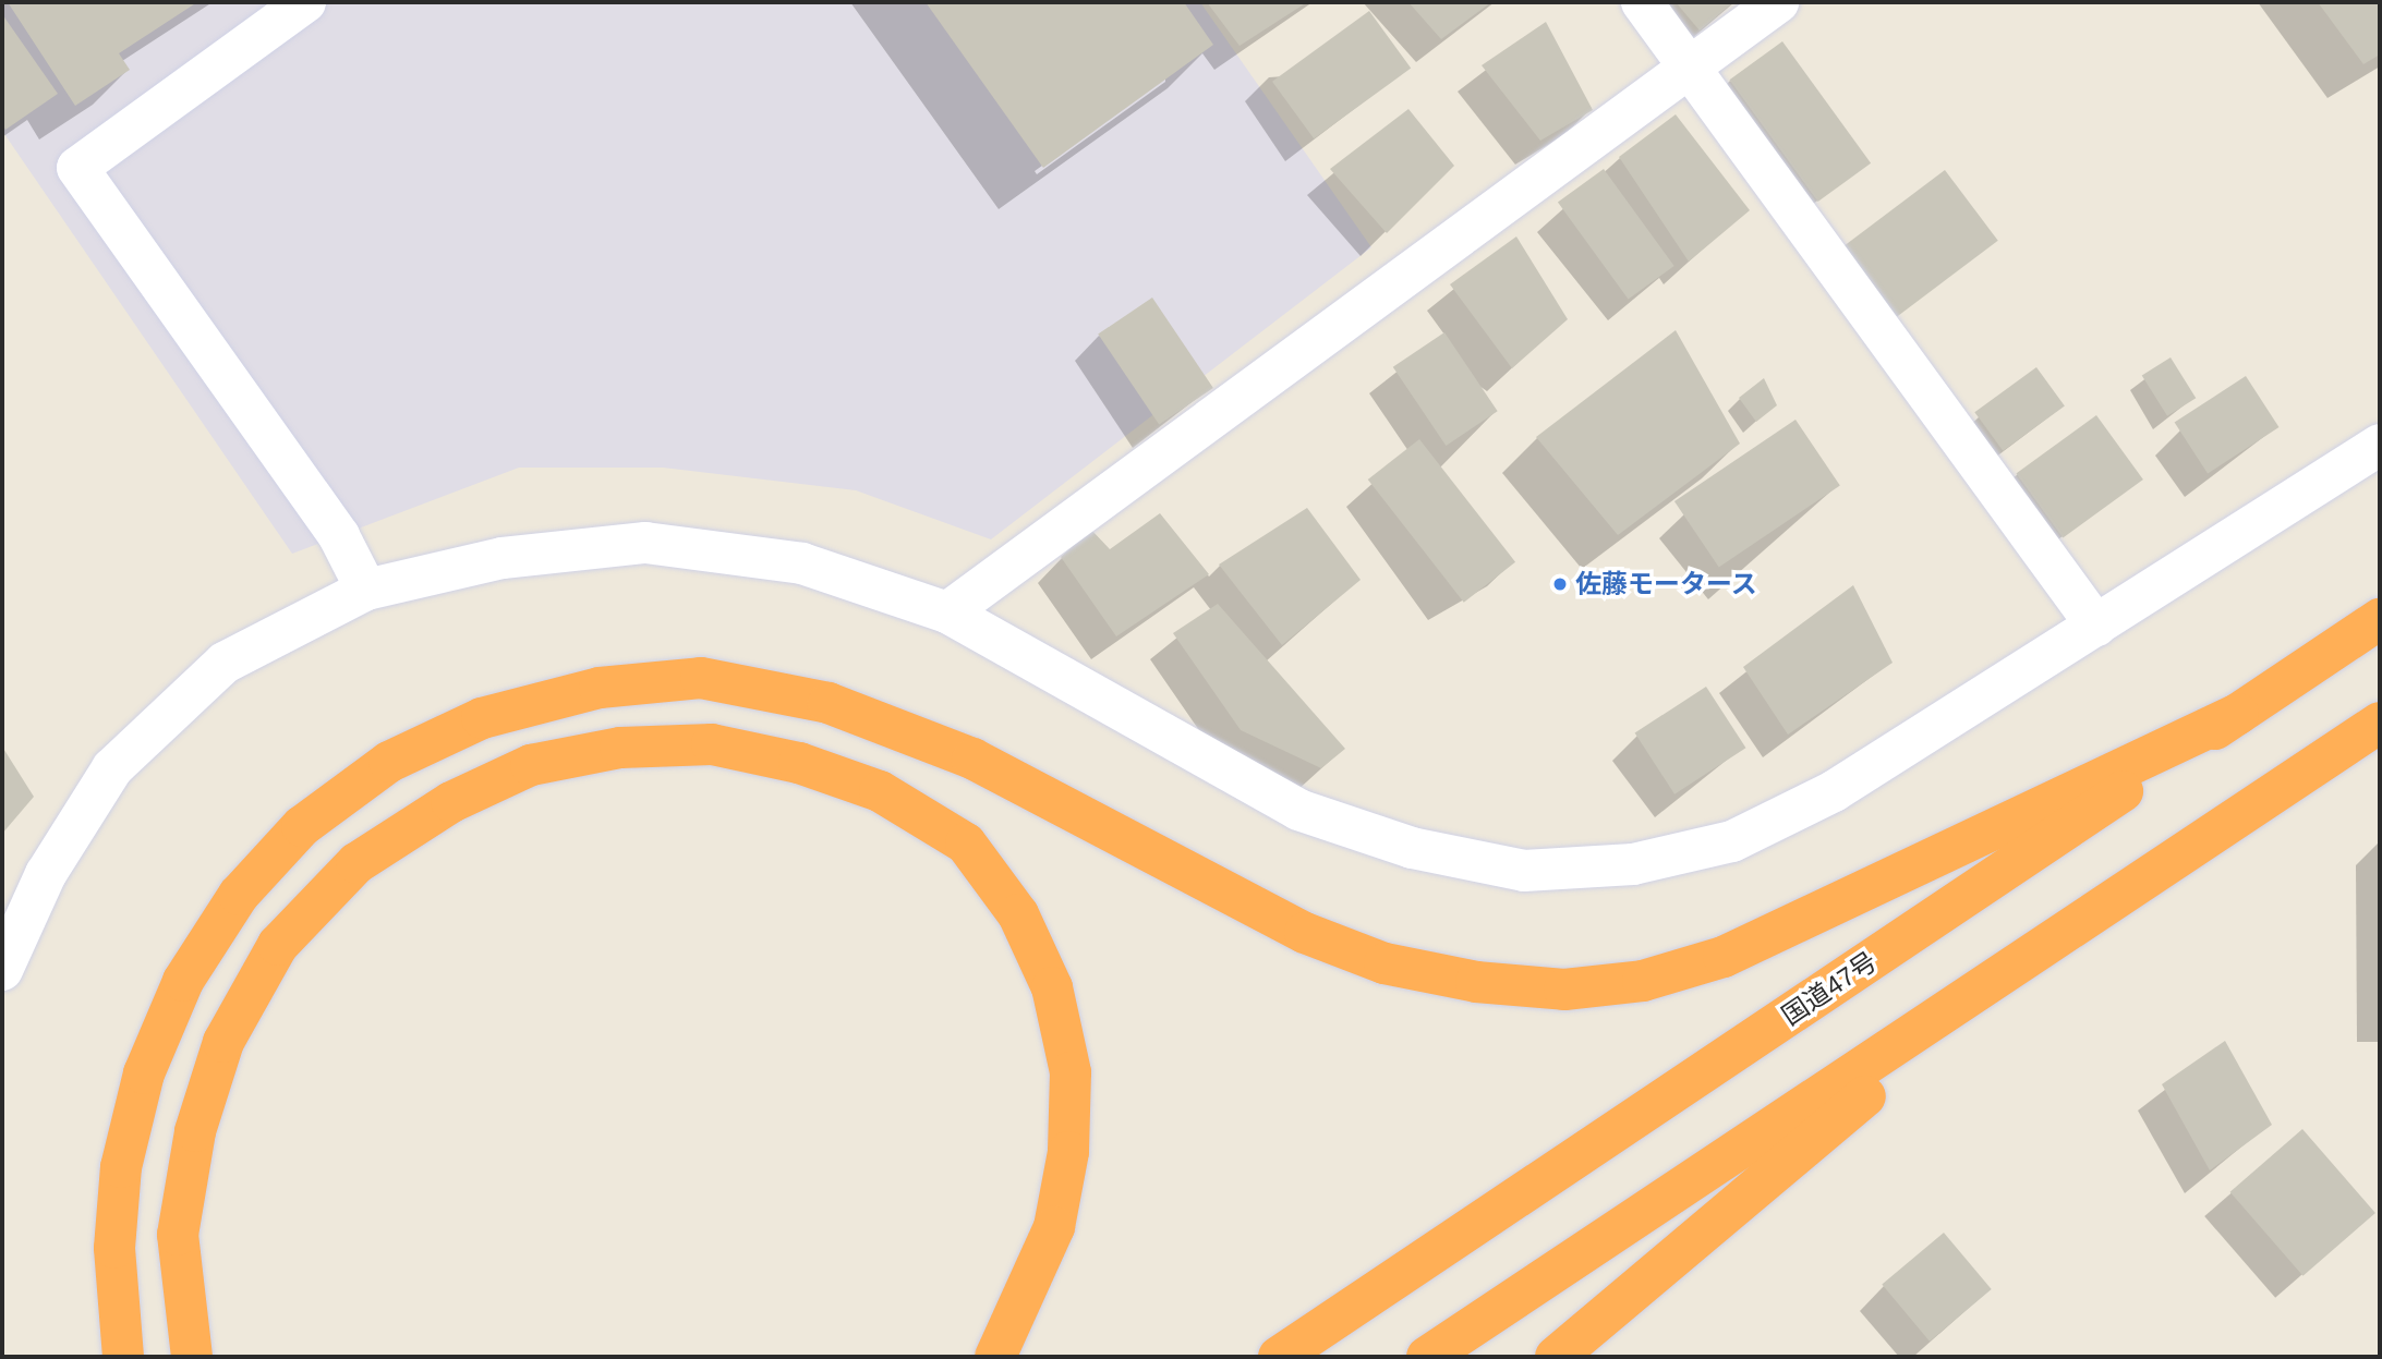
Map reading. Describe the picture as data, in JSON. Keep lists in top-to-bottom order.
{
  "streets": {
    "highway": ["国道47号"]
  },
  "places": ["佐藤モータース"]
}
